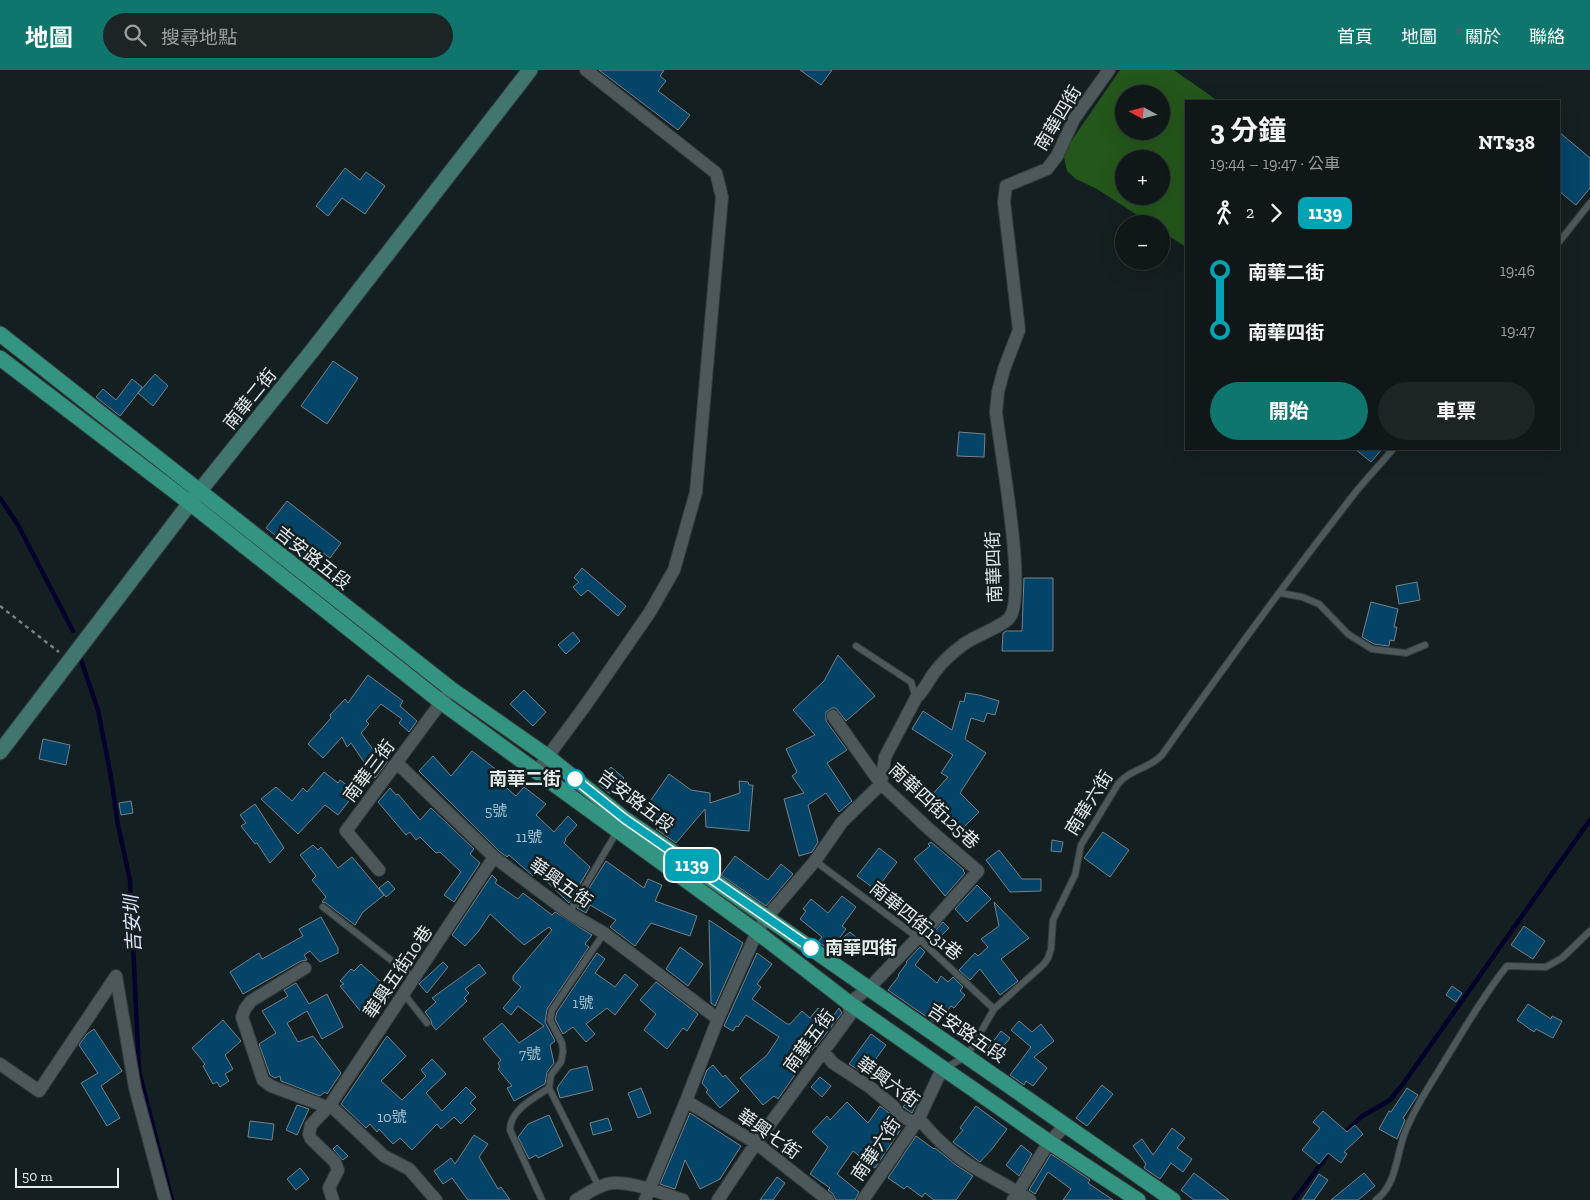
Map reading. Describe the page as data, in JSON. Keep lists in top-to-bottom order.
{
  "streets": {
    "main road": ["吉安路五段"],
    "street": [
      "南華四街",
      "南華二街",
      "南華三街",
      "南華六街",
      "南華四街125巷",
      "華興五街",
      "華興五街10巷",
      "南華五街",
      "華興六街",
      "華興七街"
    ],
    "lane": ["南華四街131巷"]
  },
  "crossings": [
    ["南華四街", "南華四街125巷"],
    ["南華二街", "吉安路五段"],
    ["吉安路五段", "南華三街"],
    ["吉安路五段", "南華六街"],
    ["吉安路五段", "南華五街"],
    ["南華三街", "華興五街"],
    ["南華六街", "南華四街131巷"],
    ["南華六街", "華興六街"],
    ["南華四街125巷", "南華五街"],
    ["華興五街", "華興五街10巷"],
    ["南華四街131巷", "南華五街"],
    ["南華五街", "華興六街"],
    ["南華五街", "華興七街"]
  ],
  "water": ["吉安圳"],
  "places": ["南華二街", "南華四街"],
  "lines": ["bus line 1139"],
  "house_numbers": [
    "5號",
    "11號",
    "1號",
    "7號",
    "10號"
  ],
  "scale_bar": "50 m",
  "north": "left",
  "page": {
    "header": "地圖",
    "search": "搜尋地點",
    "nav": [
      "首頁",
      "地圖",
      "關於",
      "聯絡"
    ],
    "on_map": "1139",
    "map_buttons": ["+", "−"],
    "heading": ["3 分鐘", "19:44 – 19:47 · 公車", "NT$38"],
    "legs": ["2", "1139"],
    "list": [
      {
        "name": "南華二街",
        "value": "19:46"
      },
      {
        "name": "南華四街",
        "value": "19:47"
      }
    ],
    "buttons": ["開始", "車票"],
    "scale": "50 m"
  }
}
